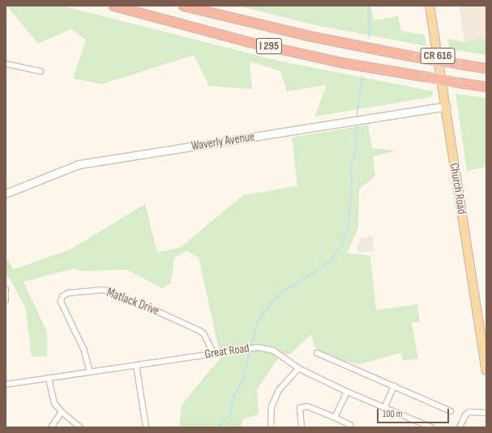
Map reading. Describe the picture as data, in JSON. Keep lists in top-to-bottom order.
{
  "streets": {
    "highway": ["I 295"],
    "main road": ["CR 616", "Church Road"],
    "street": ["Waverly Avenue", "Matlack Drive", "Great Road"]
  },
  "crossings": [
    ["Waverly Avenue", "Church Road"],
    ["Matlack Drive", "Great Road"]
  ],
  "scale_bar": "100 m"
}
